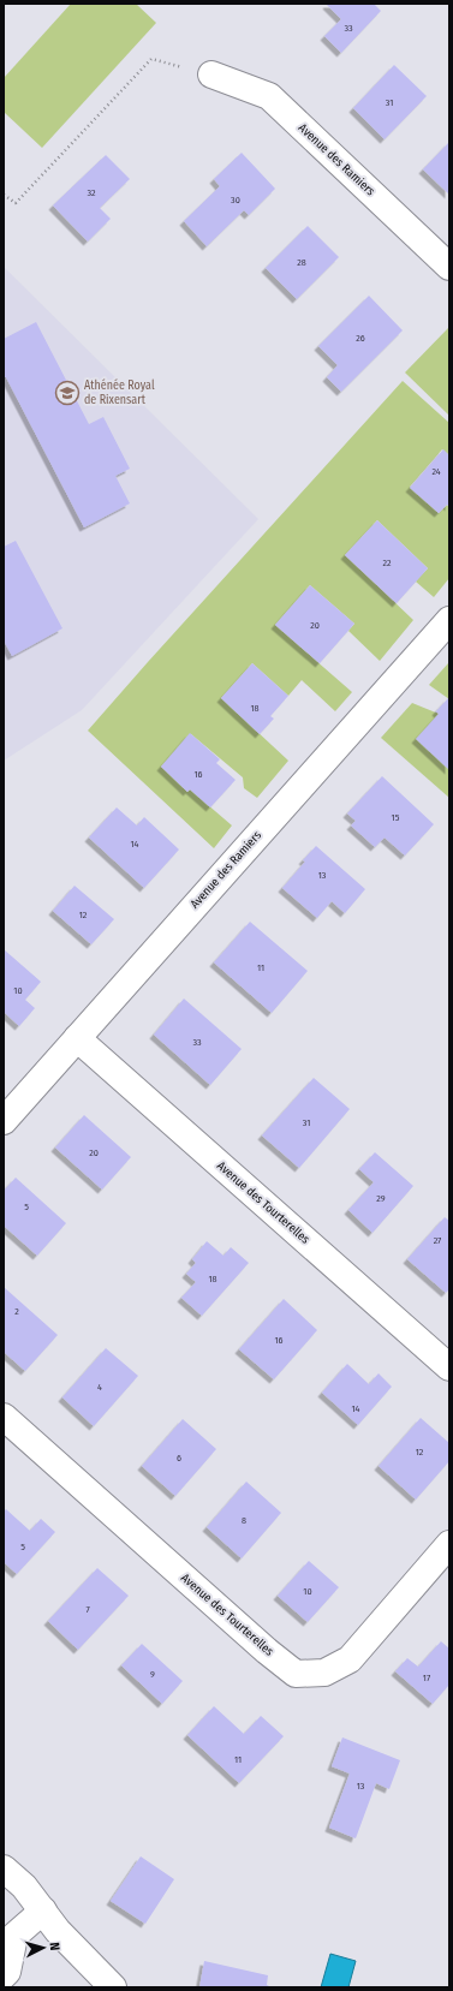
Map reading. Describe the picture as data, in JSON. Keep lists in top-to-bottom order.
{
  "streets": {
    "street": ["Avenue des Ramiers", "Avenue des Tourterelles"]
  },
  "crossings": [
    ["Avenue des Ramiers", "Avenue des Tourterelles"]
  ],
  "places": {
    "school or university": ["Athénée Royal de Rixensart"]
  },
  "house_numbers": [
    "33",
    "31",
    "32",
    "30",
    "28",
    "26",
    "24",
    "22",
    "20",
    "18",
    "16",
    "15",
    "14",
    "13",
    "12",
    "11",
    "10",
    "33",
    "31",
    "20",
    "29",
    "5",
    "27",
    "18",
    "2",
    "16",
    "4",
    "14",
    "12",
    "6",
    "8",
    "5",
    "10",
    "7",
    "9",
    "17",
    "11",
    "13"
  ],
  "north": "right"
}
